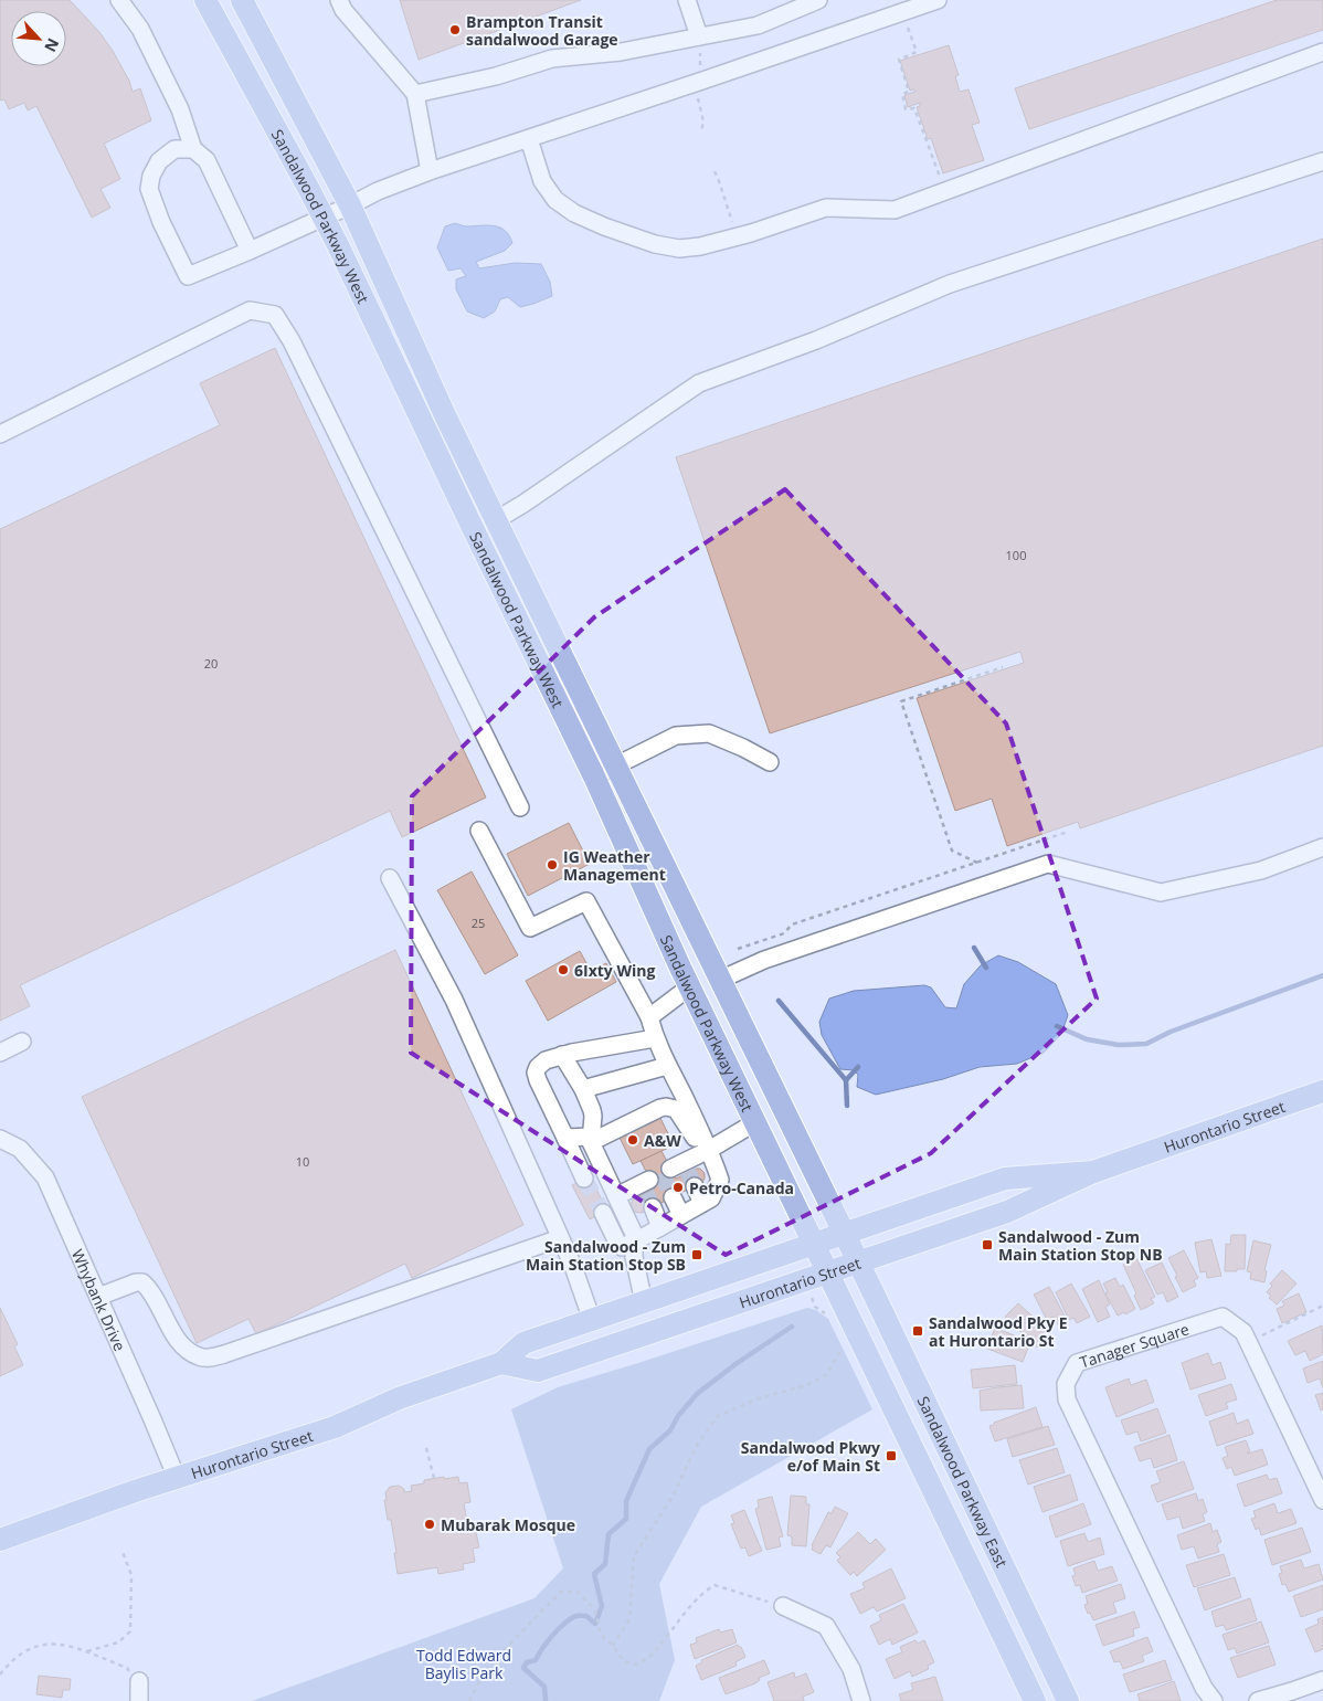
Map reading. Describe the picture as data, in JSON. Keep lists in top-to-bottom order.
{
  "streets": {
    "main road": ["Sandalwood Parkway West", "Hurontario Street", "Sandalwood Parkway East"],
    "street": ["Whybank Drive", "Tanager Square"]
  },
  "crossings": [
    ["Sandalwood Parkway West", "Hurontario Street"],
    ["Sandalwood Parkway West", "Sandalwood Parkway East"],
    ["Hurontario Street", "Whybank Drive"],
    ["Hurontario Street", "Sandalwood Parkway East"]
  ],
  "parks": ["Todd Edward Baylis Park"],
  "places": {
    "other": [
      "Brampton Transit sandalwood Garage",
      "IG Weather Management",
      "6Ixty Wing",
      "A&W",
      "Petro-Canada",
      "Mubarak Mosque"
    ],
    "transit": [
      "Sandalwood - Zum Main Station Stop NB",
      "Sandalwood - Zum Main Station Stop SB",
      "Sandalwood Pky E at Hurontario St",
      "Sandalwood Pkwy e/of Main St"
    ]
  },
  "house_numbers": [
    "100",
    "20",
    "25",
    "10"
  ],
  "north": "bottom right"
}
